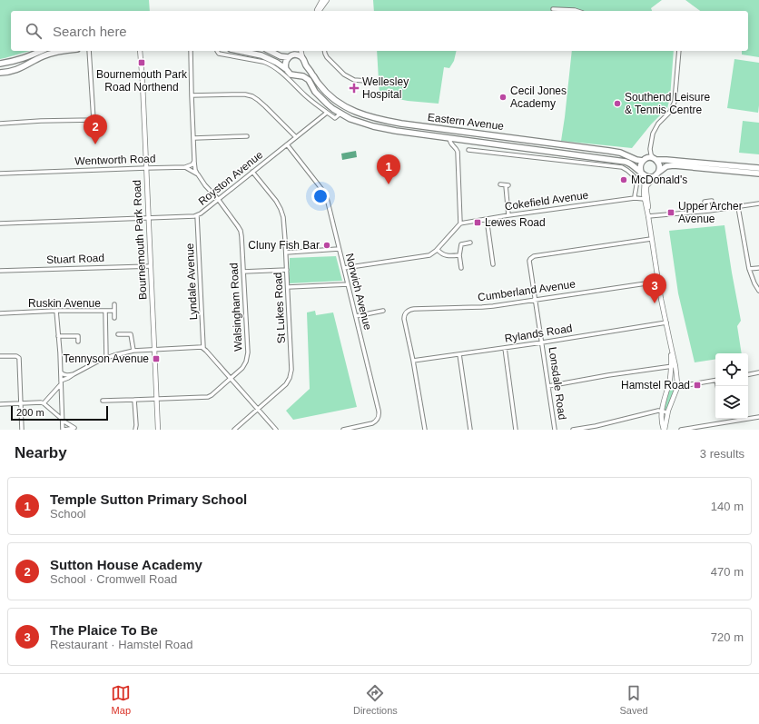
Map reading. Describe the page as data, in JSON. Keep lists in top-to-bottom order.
{
  "streets": {
    "main road": ["Eastern Avenue"],
    "street": [
      "Wentworth Road",
      "Royston Avenue",
      "Cokefield Avenue",
      "Bournemouth Park Road",
      "Stuart Road",
      "Lyndale Avenue",
      "Cumberland Avenue",
      "Norwich Avenue",
      "Ruskin Avenue",
      "Walsingham Road",
      "St Lukes Road",
      "Rylands Road",
      "Lonsdale Road"
    ]
  },
  "crossings": [
    ["Eastern Avenue", "Royston Avenue"],
    ["Wentworth Road", "Bournemouth Park Road"],
    ["Royston Avenue", "Bournemouth Park Road"],
    ["Royston Avenue", "Lyndale Avenue"],
    ["Royston Avenue", "Norwich Avenue"],
    ["Royston Avenue", "Walsingham Road"],
    ["Royston Avenue", "St Lukes Road"],
    ["Bournemouth Park Road", "Stuart Road"],
    ["Bournemouth Park Road", "Walsingham Road"],
    ["Cumberland Avenue", "Rylands Road"],
    ["Cumberland Avenue", "Lonsdale Road"],
    ["Rylands Road", "Lonsdale Road"]
  ],
  "places": {
    "transit": [
      "Bournemouth Park Road Northend",
      "Upper Archer Avenue",
      "Lewes Road",
      "Tennyson Avenue",
      "Hamstel Road"
    ],
    "health": ["Wellesley Hospital"],
    "other": [
      "Cecil Jones Academy",
      "Southend Leisure & Tennis Centre",
      "McDonald's",
      "Cluny Fish Bar"
    ]
  },
  "scale_bar": "200 m",
  "page": {
    "search": "Search here",
    "pins": ["2", "1", "3"],
    "scale": "200 m",
    "heading": ["Nearby", "3 results"],
    "list": [
      {
        "mark": "1",
        "name": "Temple Sutton Primary School",
        "note": "School",
        "value": "140 m"
      },
      {
        "mark": "2",
        "name": "Sutton House Academy",
        "note": "School · Cromwell Road",
        "value": "470 m"
      },
      {
        "mark": "3",
        "name": "The Plaice To Be",
        "note": "Restaurant · Hamstel Road",
        "value": "720 m"
      }
    ],
    "nav": ["Map", "Directions", "Saved"]
  }
}
